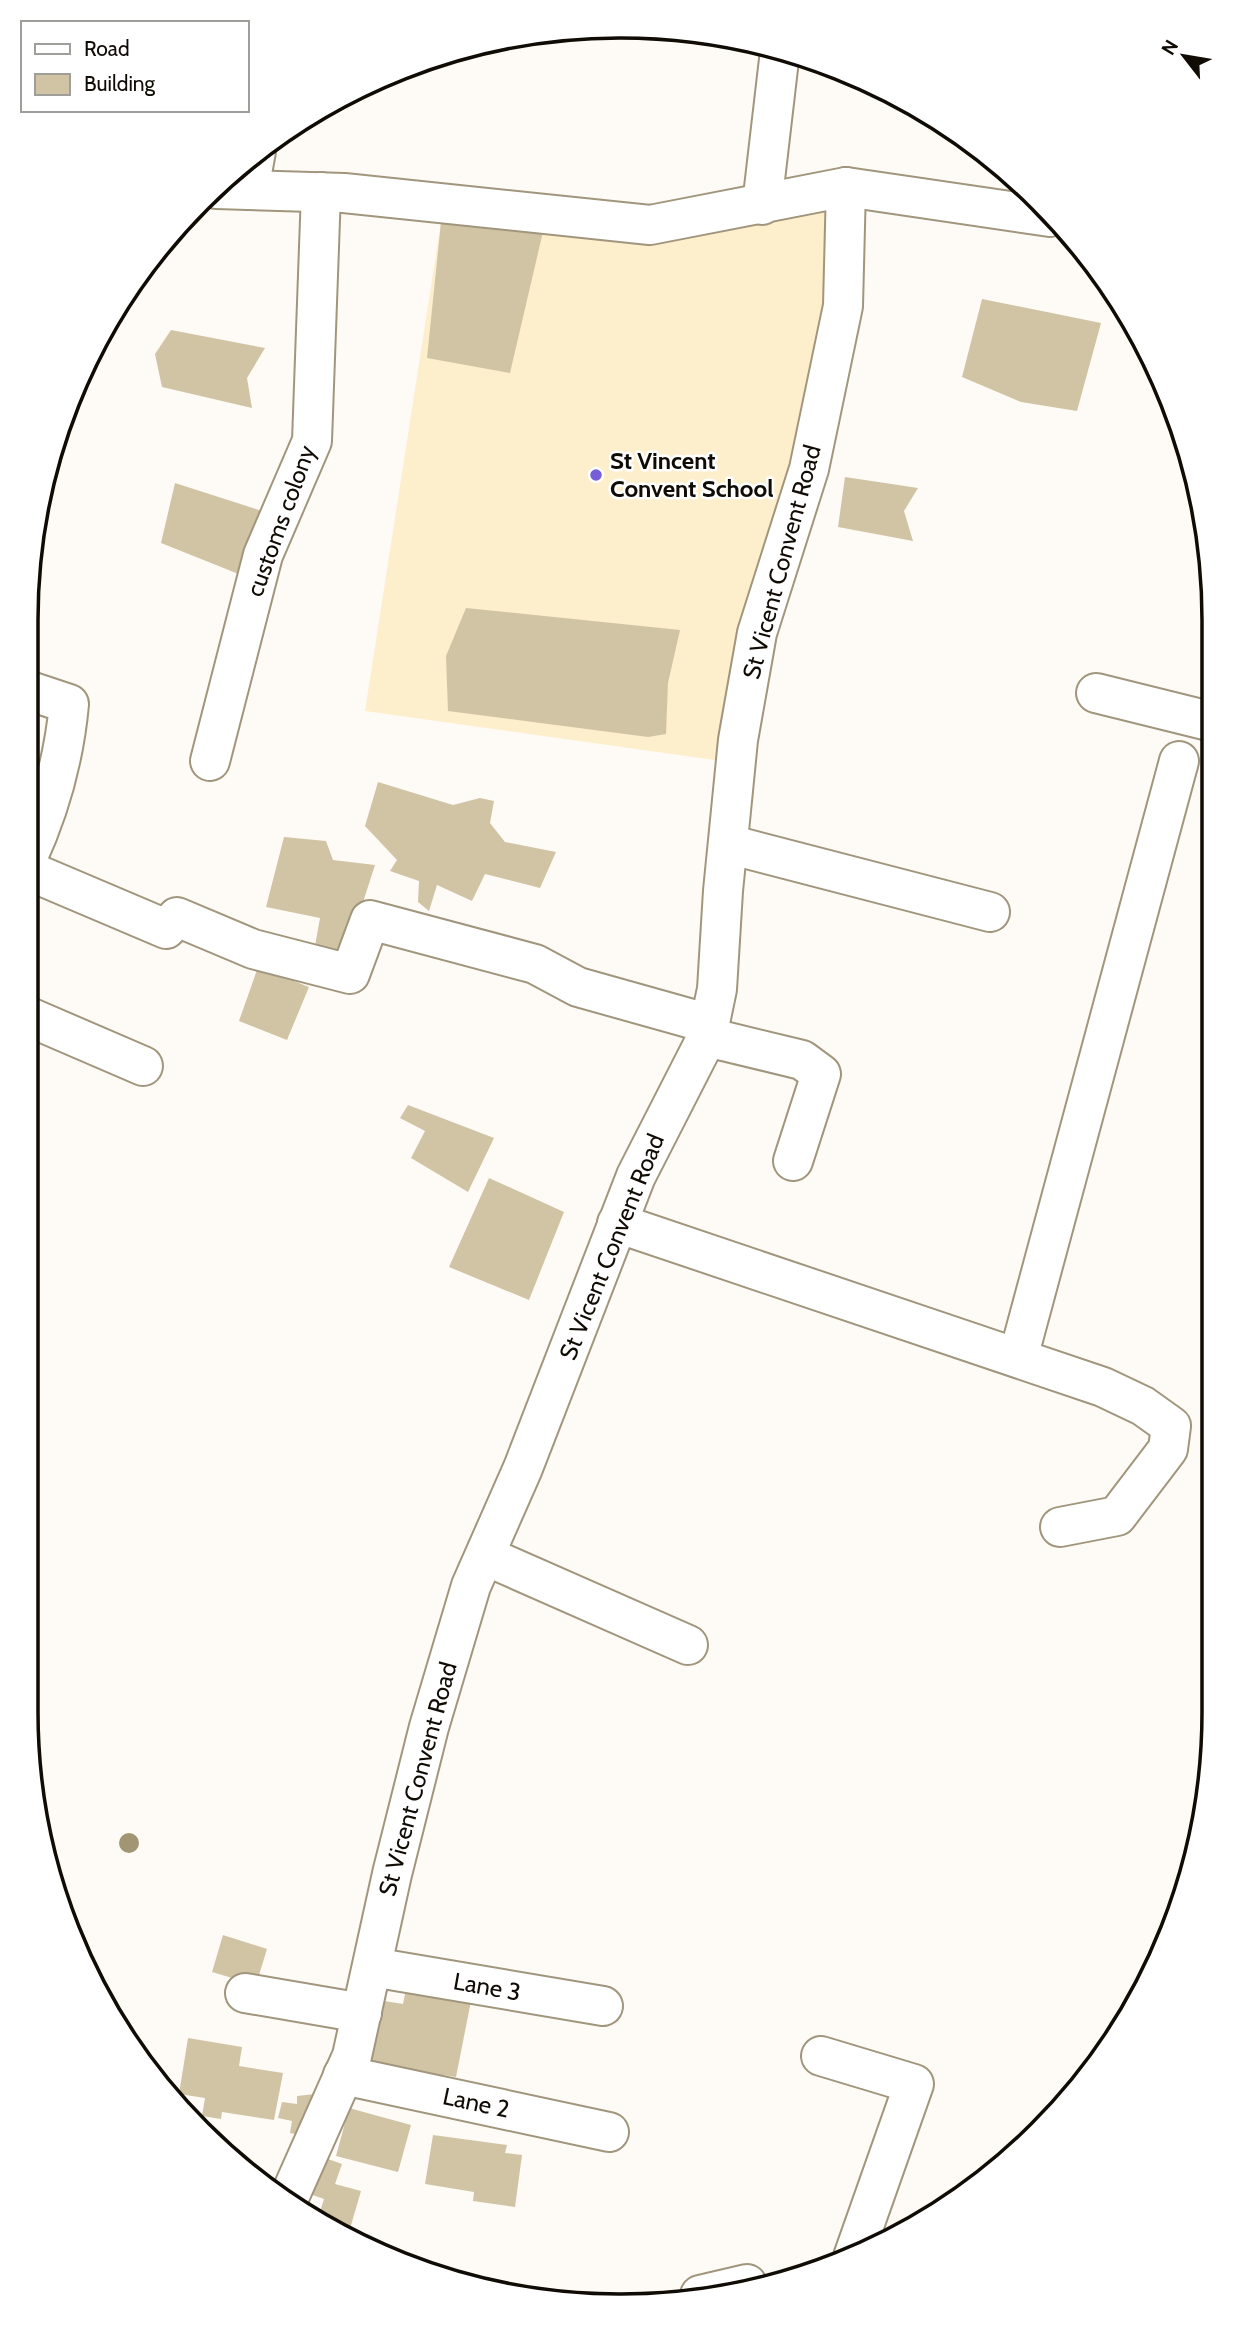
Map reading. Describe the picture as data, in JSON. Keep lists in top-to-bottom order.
{
  "streets": {
    "street": [
      "customs colony",
      "St Vicent Convent Road",
      "Lane 3",
      "Lane 2"
    ]
  },
  "crossings": [
    ["St Vicent Convent Road", "Lane 3"],
    ["St Vicent Convent Road", "Lane 2"]
  ],
  "places": ["St Vincent Convent School"],
  "legend": ["Road", "Building"],
  "north": "top left"
}
